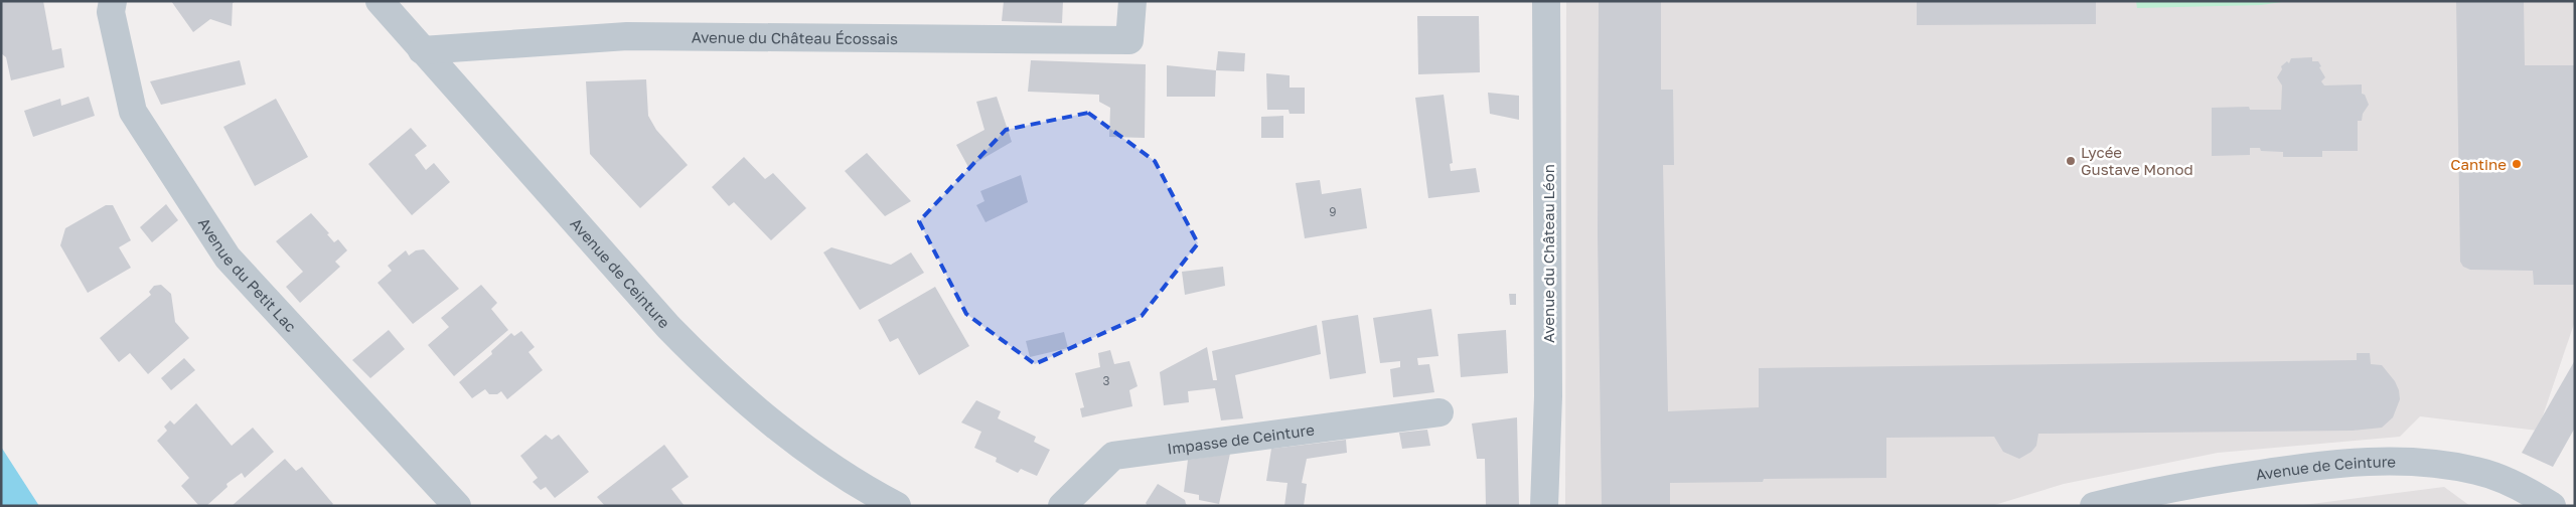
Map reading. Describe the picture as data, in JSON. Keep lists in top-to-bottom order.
{
  "streets": {
    "street": [
      "Avenue du Château Écossais",
      "Avenue du Château Léon",
      "Avenue du Petit Lac",
      "Avenue de Ceinture",
      "Impasse de Ceinture"
    ]
  },
  "crossings": [
    ["Avenue du Château Écossais", "Avenue de Ceinture"]
  ],
  "places": ["Lycée Gustave Monod", "Cantine"],
  "house_numbers": ["9", "3"]
}
